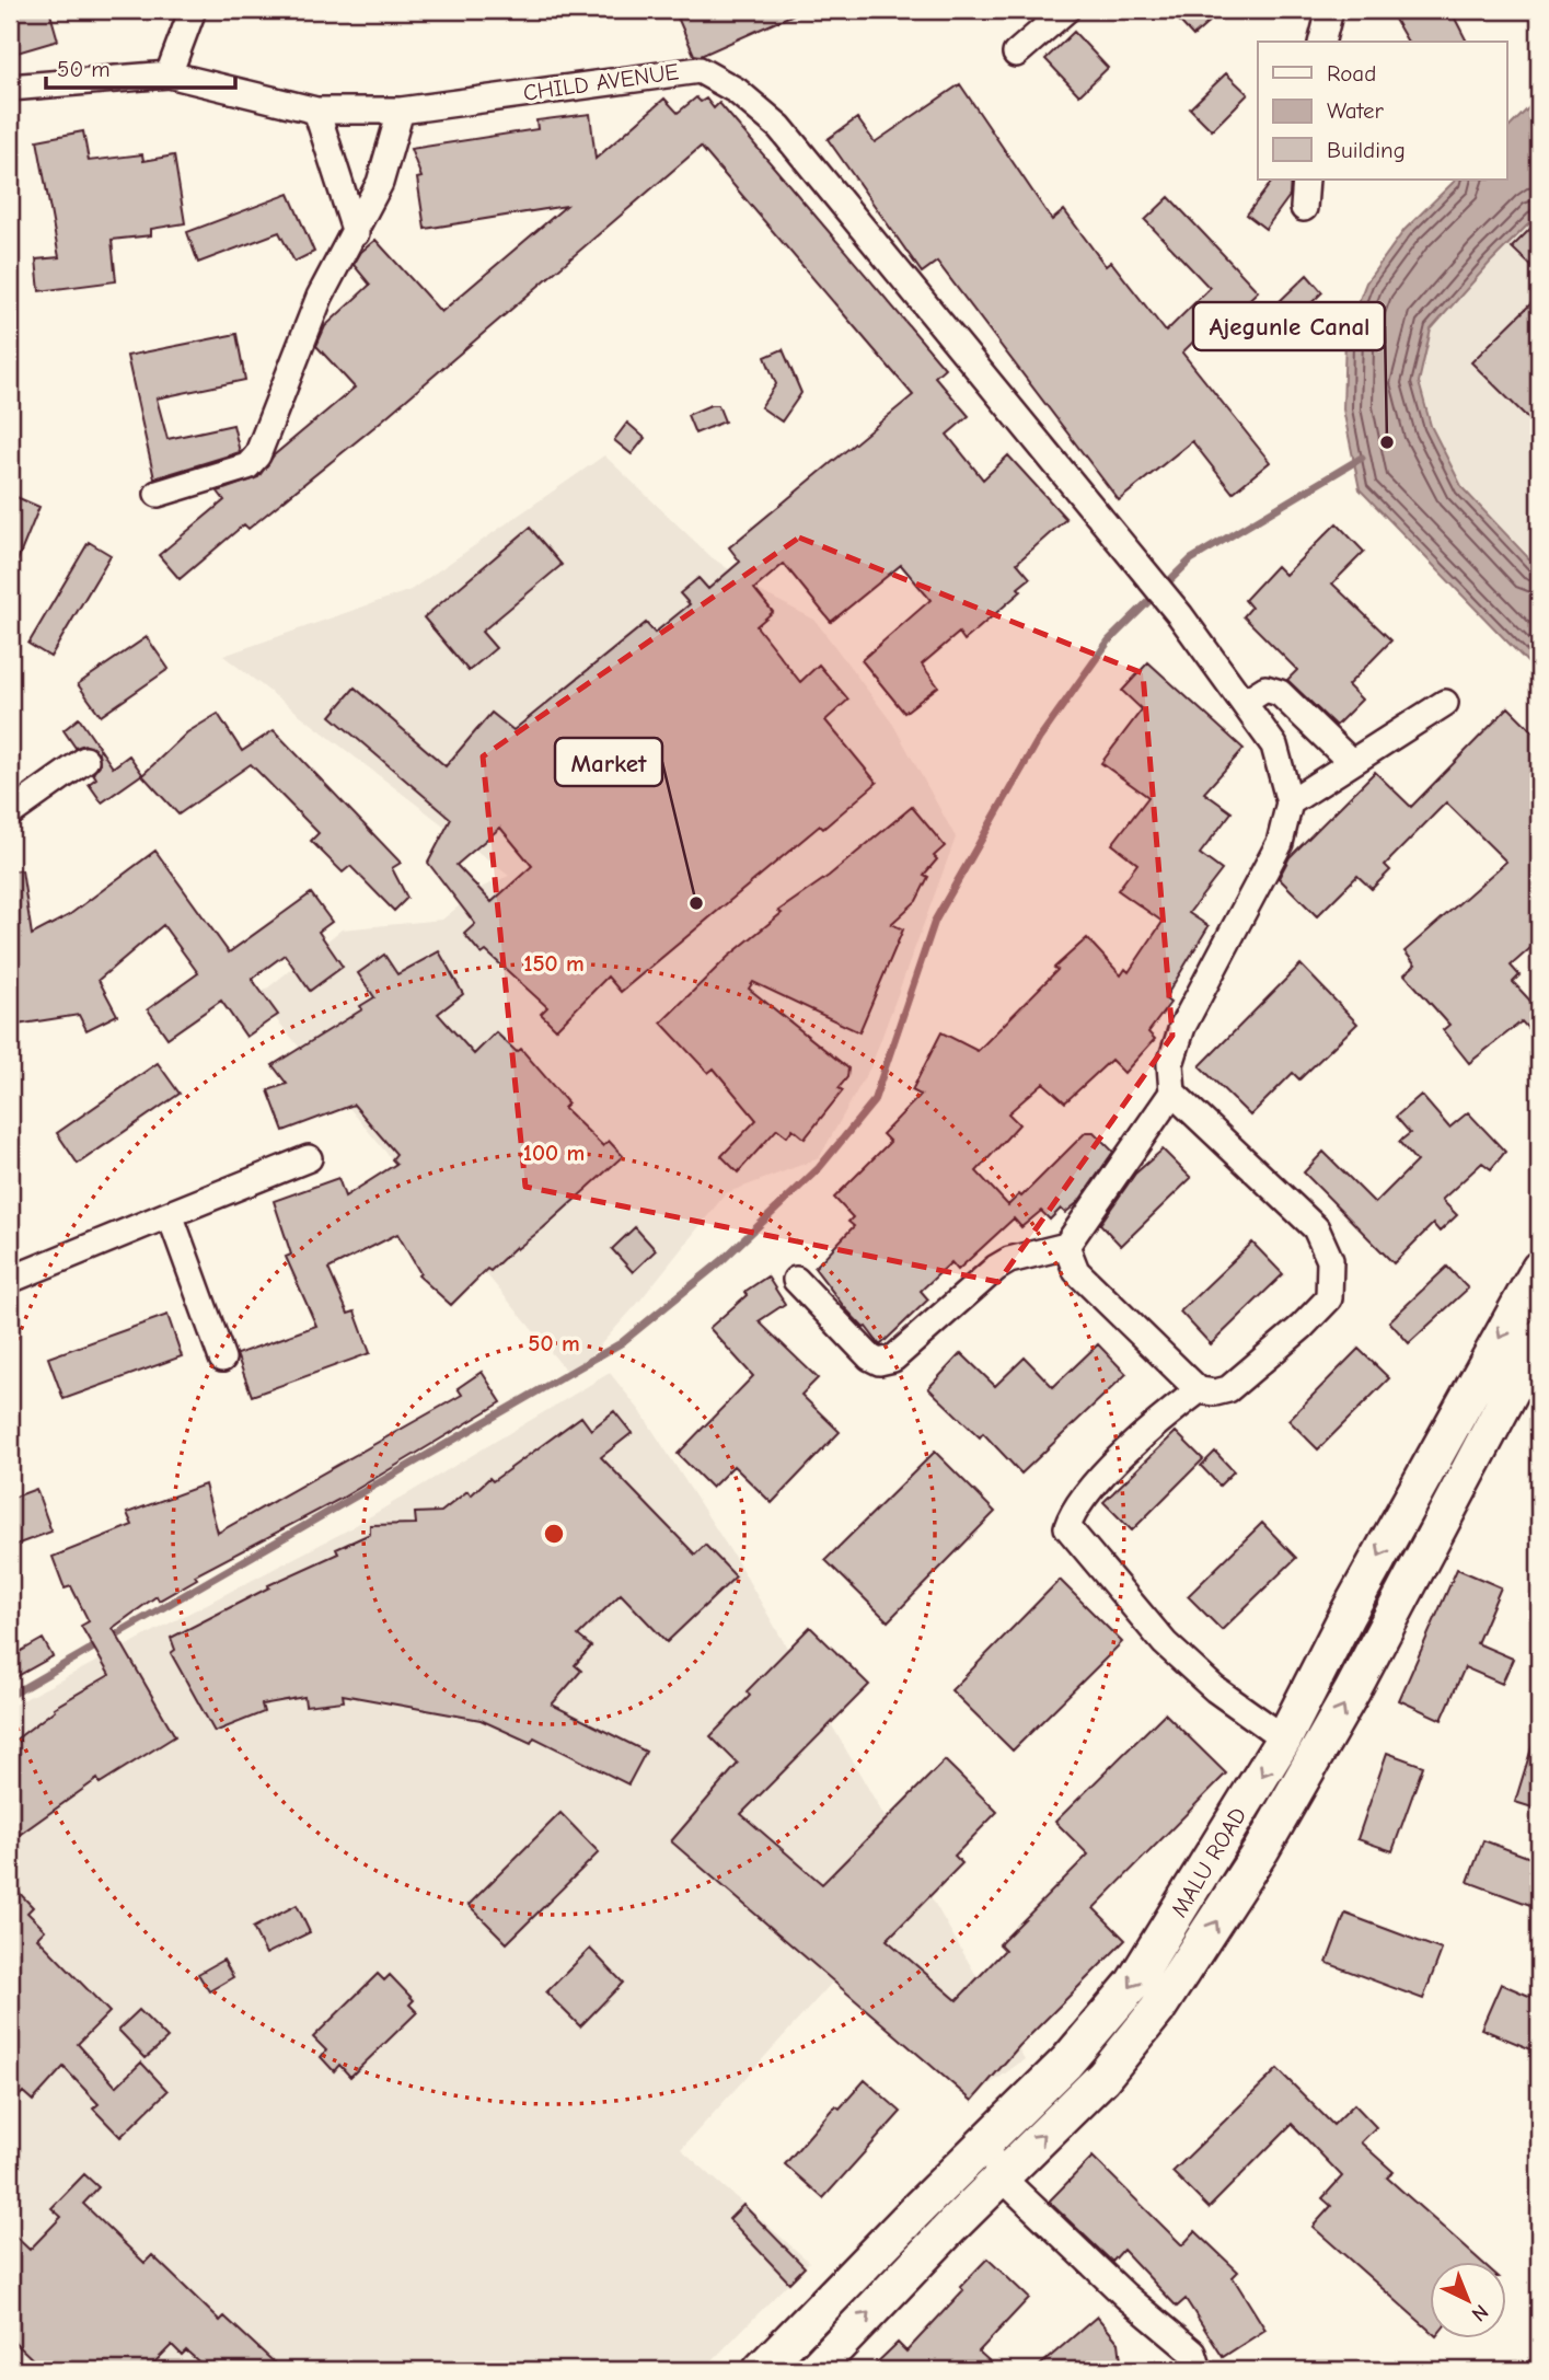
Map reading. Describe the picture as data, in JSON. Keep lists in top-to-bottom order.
{
  "streets": {
    "main road": ["MALU ROAD"],
    "street": ["CHILD AVENUE"]
  },
  "places": ["Ajegunle Canal", "Market"],
  "legend": ["Road", "Water", "Building"],
  "scale_bar": "50 m",
  "north": "bottom right",
  "rings": ["150 m", "100 m", "50 m"]
}
